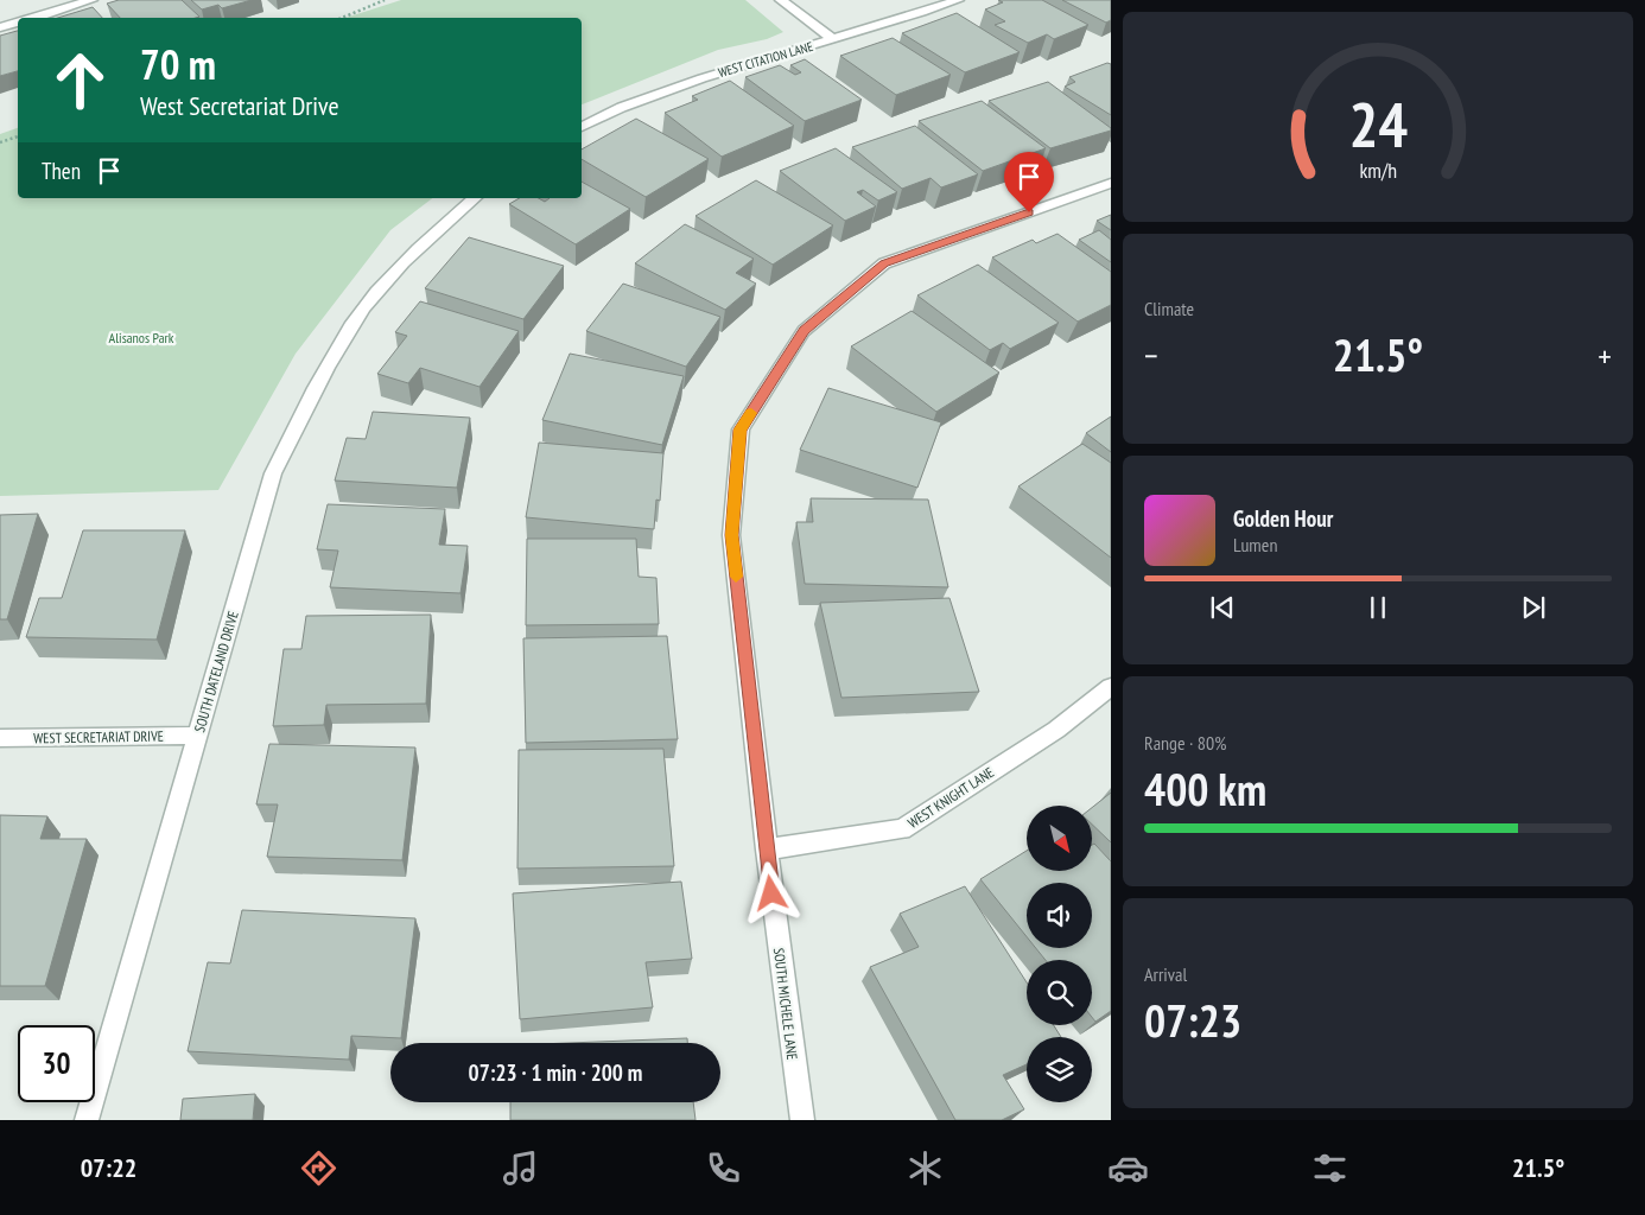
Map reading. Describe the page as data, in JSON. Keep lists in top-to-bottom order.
{
  "streets": {
    "street": [
      "WEST CITATION LANE",
      "SOUTH DATELAND DRIVE",
      "WEST SECRETARIAT DRIVE",
      "WEST KNIGHT LANE",
      "SOUTH MICHELE LANE"
    ]
  },
  "crossings": [
    ["SOUTH DATELAND DRIVE", "WEST SECRETARIAT DRIVE"],
    ["WEST KNIGHT LANE", "SOUTH MICHELE LANE"]
  ],
  "parks": ["Alisanos Park"],
  "north": "bottom right",
  "page": {
    "turn": ["70 m", "West Secretariat Drive"],
    "then": "Then",
    "tile": [
      "Climate",
      ["Range · 80%", "400 km"],
      ["Arrival", "07:23"]
    ],
    "heat": ["−", "21.5°", "+"],
    "song": ["Golden Hour", "Lumen"],
    "limit": "30",
    "trip": "07:23 · 1 min · 200 m",
    "tabs": ["07:22", "21.5°"],
    "gauge": ["24", "km/h"]
  }
}
